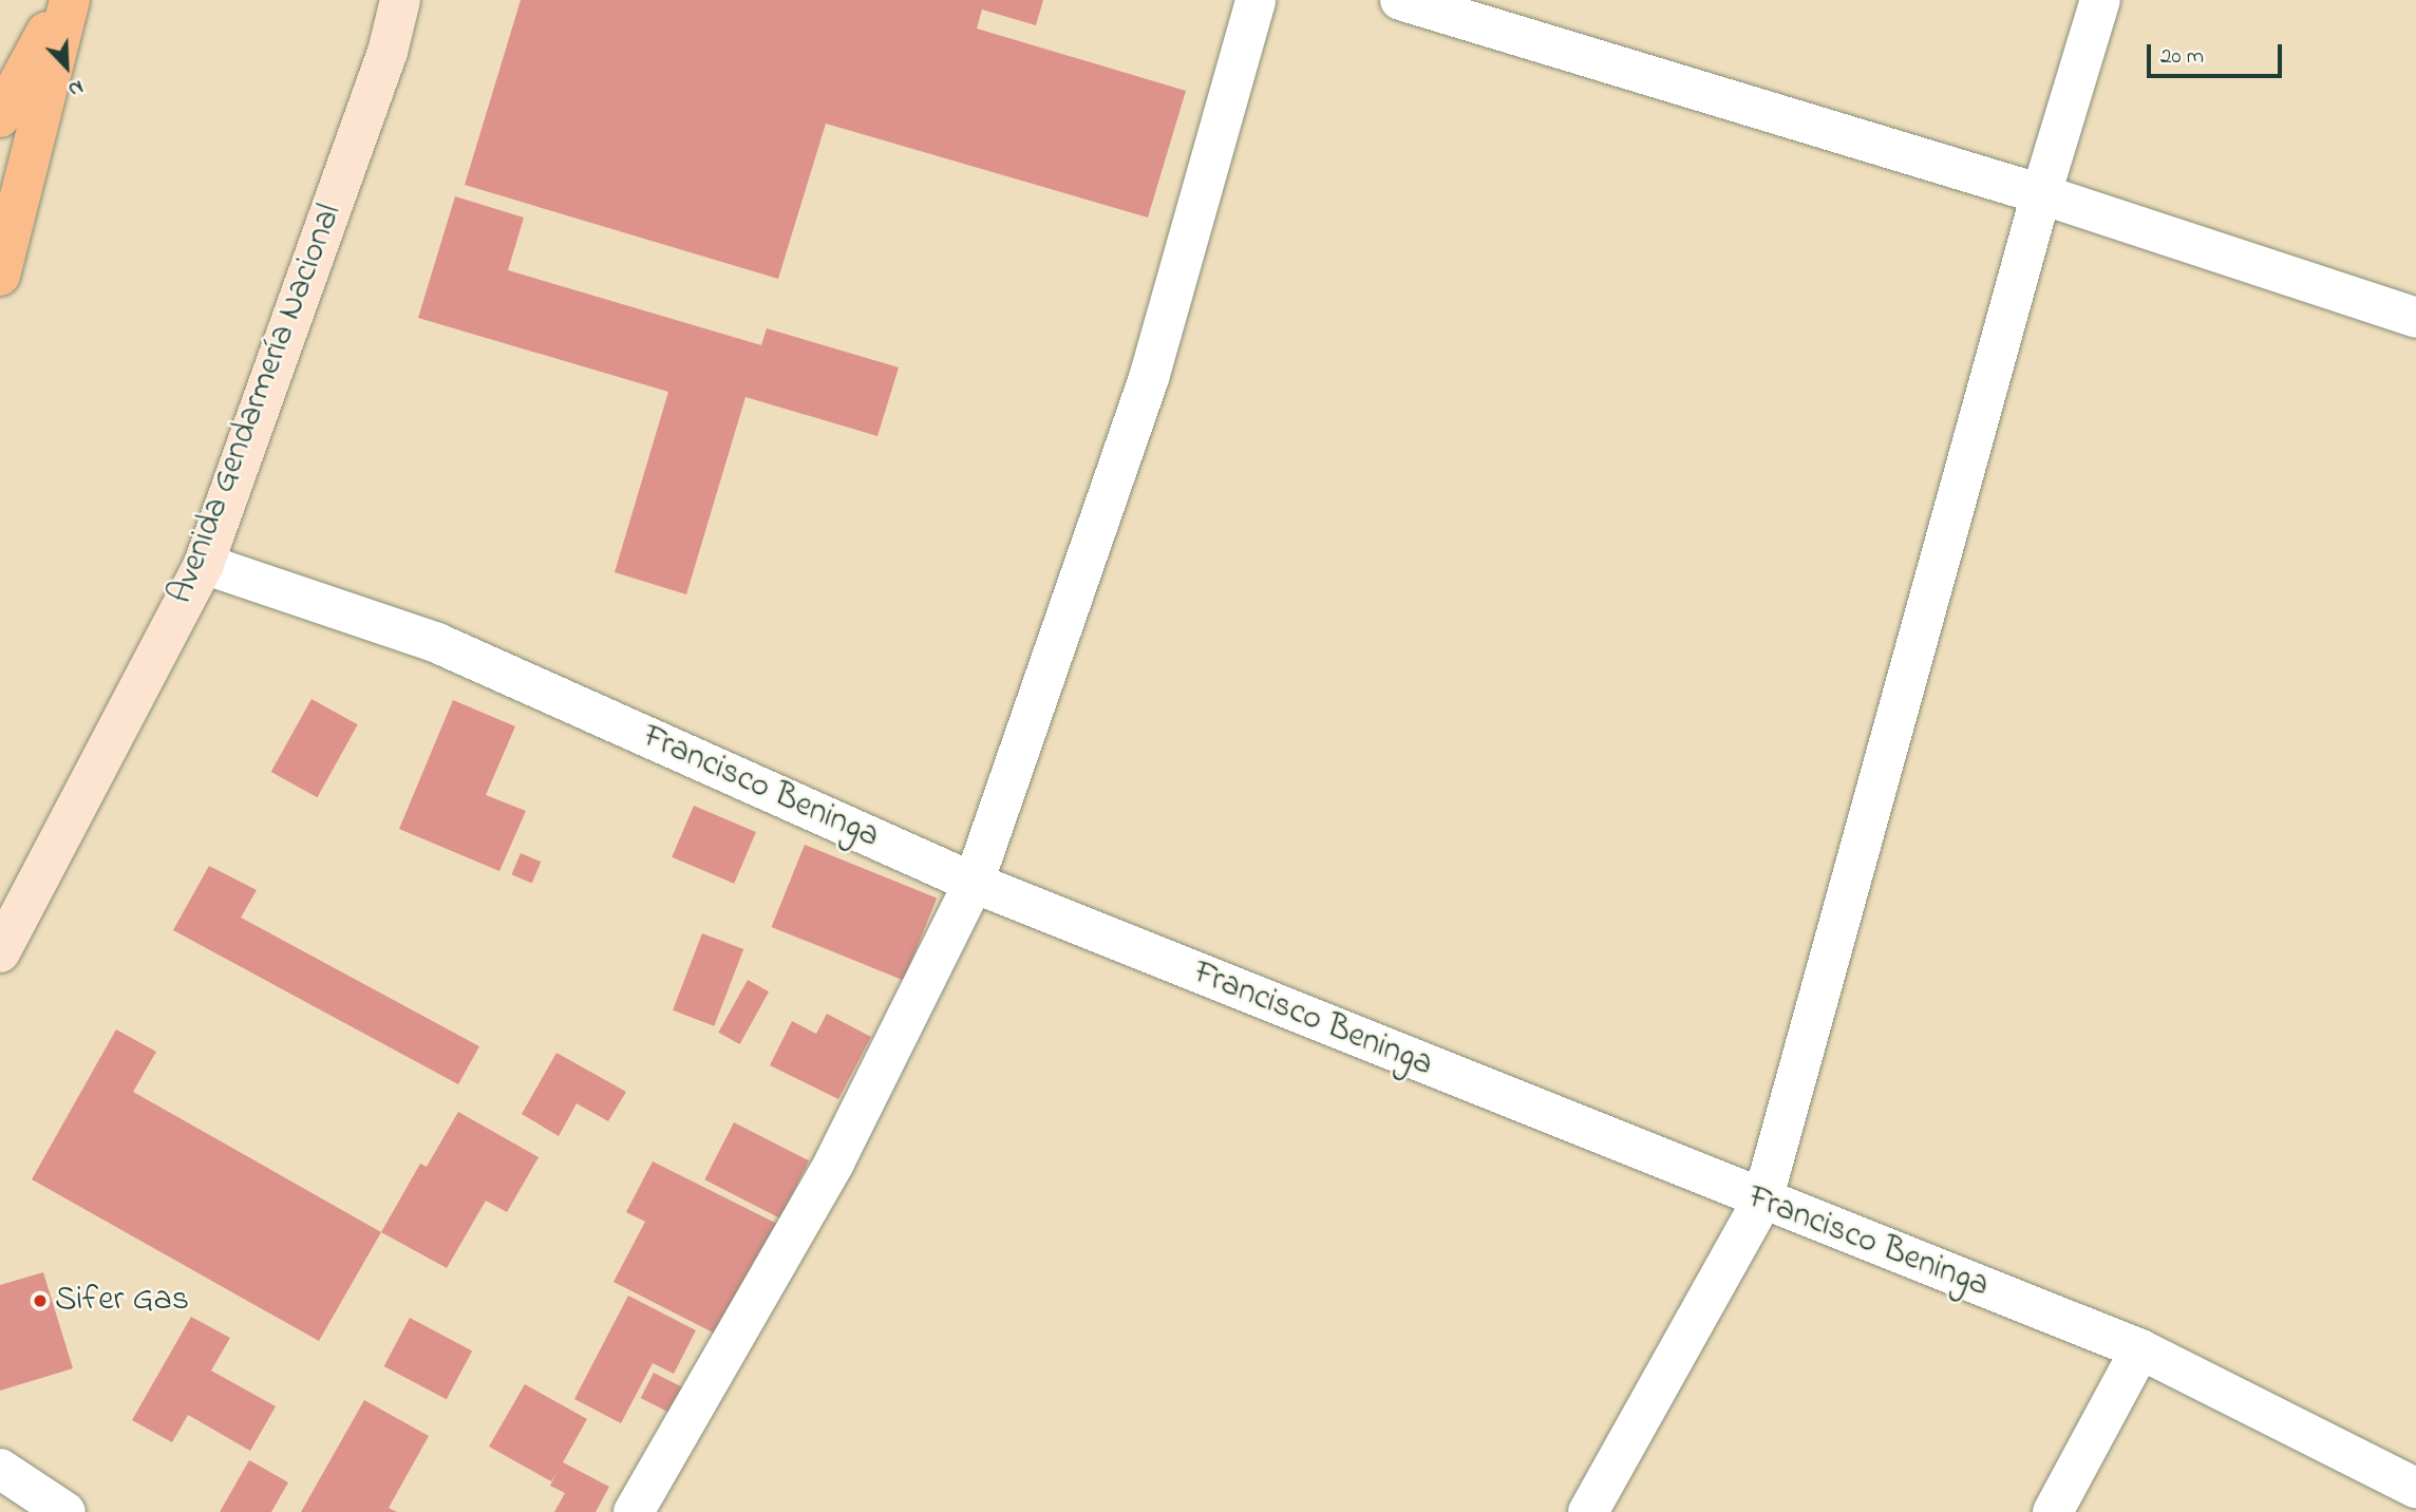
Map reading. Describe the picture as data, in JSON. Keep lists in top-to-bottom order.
{
  "streets": {
    "main road": ["Avenida Gendarmería Nacional"],
    "street": ["Francisco Beninga"]
  },
  "crossings": [
    ["Avenida Gendarmería Nacional", "Francisco Beninga"]
  ],
  "places": ["Sifer Gas"],
  "scale_bar": "20 m",
  "north": "bottom right"
}
